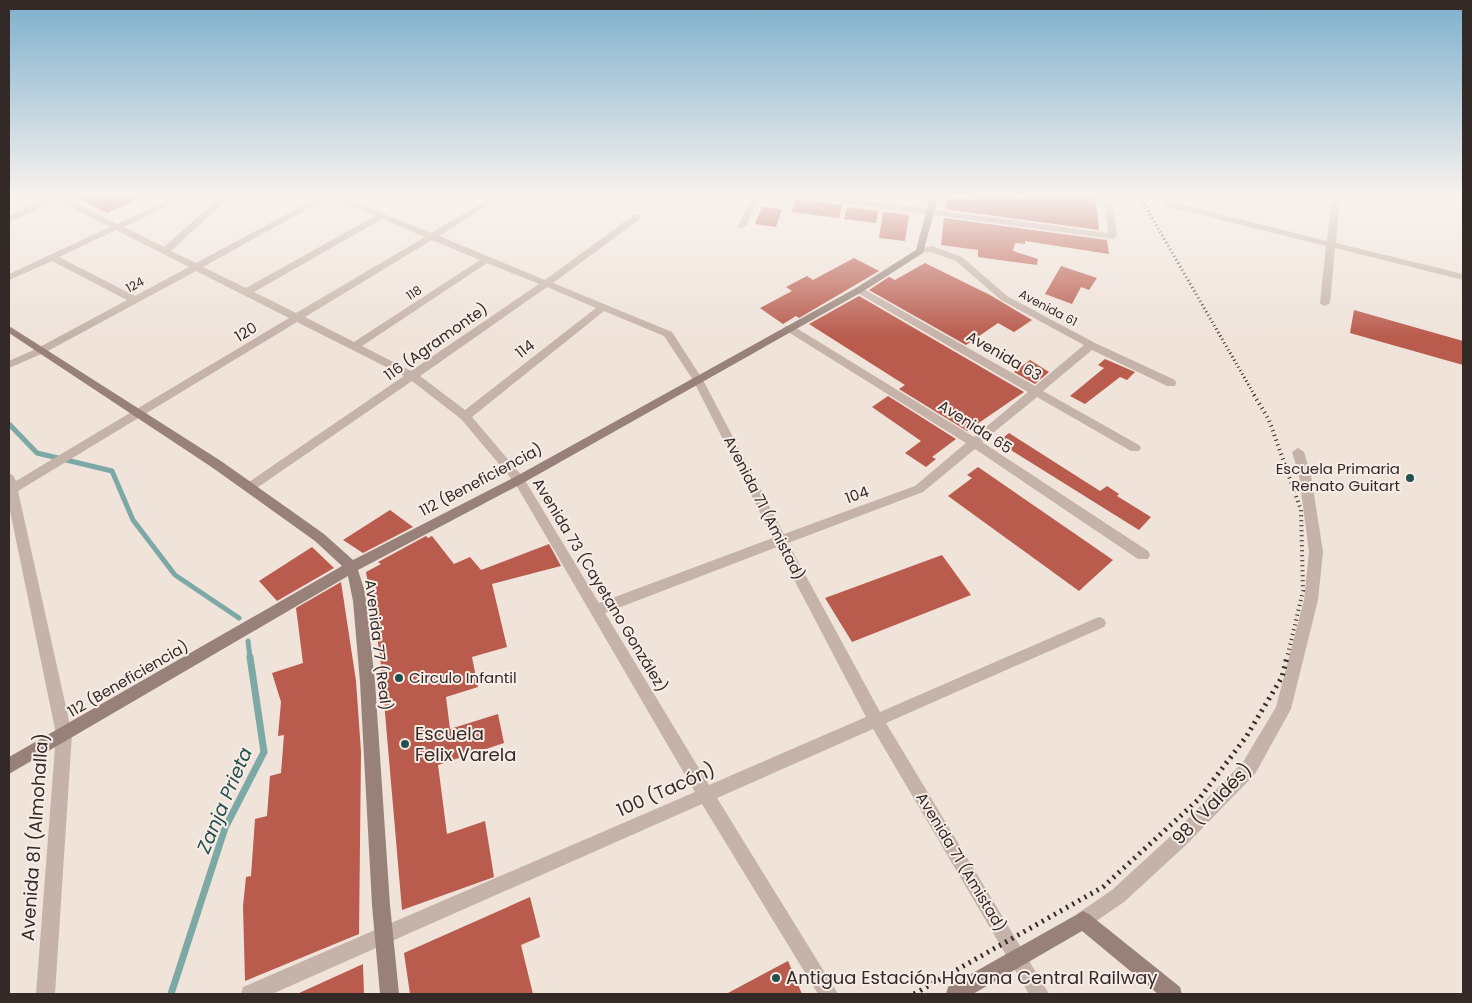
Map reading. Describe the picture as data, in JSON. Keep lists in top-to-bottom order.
{
  "streets": {
    "street": [
      "124",
      "118",
      "Avenida 61",
      "120",
      "116 (Agramonte)",
      "114",
      "Avenida 63",
      "Avenida 65",
      "112 (Beneficiencia)",
      "104",
      "Avenida 71 (Amistad)",
      "Avenida 73 (Cayetano González)",
      "Avenida 77 (Real)",
      "100 (Tacón)",
      "98 (Valdés)",
      "Avenida 81 (Almohalla)"
    ]
  },
  "crossings": [
    ["124", "Avenida 73 (Cayetano González)"],
    ["124", "Avenida 77 (Real)"],
    ["118", "Avenida 71 (Amistad)"],
    ["118", "Avenida 73 (Cayetano González)"],
    ["Avenida 61", "112 (Beneficiencia)"],
    ["Avenida 61", "104"],
    ["120", "Avenida 73 (Cayetano González)"],
    ["120", "Avenida 77 (Real)"],
    ["120", "Avenida 81 (Almohalla)"],
    ["116 (Agramonte)", "Avenida 71 (Amistad)"],
    ["116 (Agramonte)", "Avenida 73 (Cayetano González)"],
    ["116 (Agramonte)", "Avenida 77 (Real)"],
    ["114", "Avenida 71 (Amistad)"],
    ["114", "Avenida 73 (Cayetano González)"],
    ["Avenida 63", "112 (Beneficiencia)"],
    ["Avenida 63", "104"],
    ["Avenida 65", "112 (Beneficiencia)"],
    ["Avenida 65", "104"],
    ["112 (Beneficiencia)", "Avenida 71 (Amistad)"],
    ["112 (Beneficiencia)", "Avenida 73 (Cayetano González)"],
    ["112 (Beneficiencia)", "Avenida 77 (Real)"],
    ["112 (Beneficiencia)", "Avenida 81 (Almohalla)"],
    ["104", "Avenida 71 (Amistad)"],
    ["104", "Avenida 73 (Cayetano González)"],
    ["Avenida 71 (Amistad)", "100 (Tacón)"],
    ["Avenida 71 (Amistad)", "98 (Valdés)"],
    ["Avenida 73 (Cayetano González)", "100 (Tacón)"],
    ["Avenida 77 (Real)", "100 (Tacón)"]
  ],
  "water": ["Zanja Prieta"],
  "places": [
    "Escuela Primaria Renato Guitart",
    "Circulo Infantil",
    "Escuela Felix Varela",
    "Antigua Estación Havana Central Railway"
  ]
}
